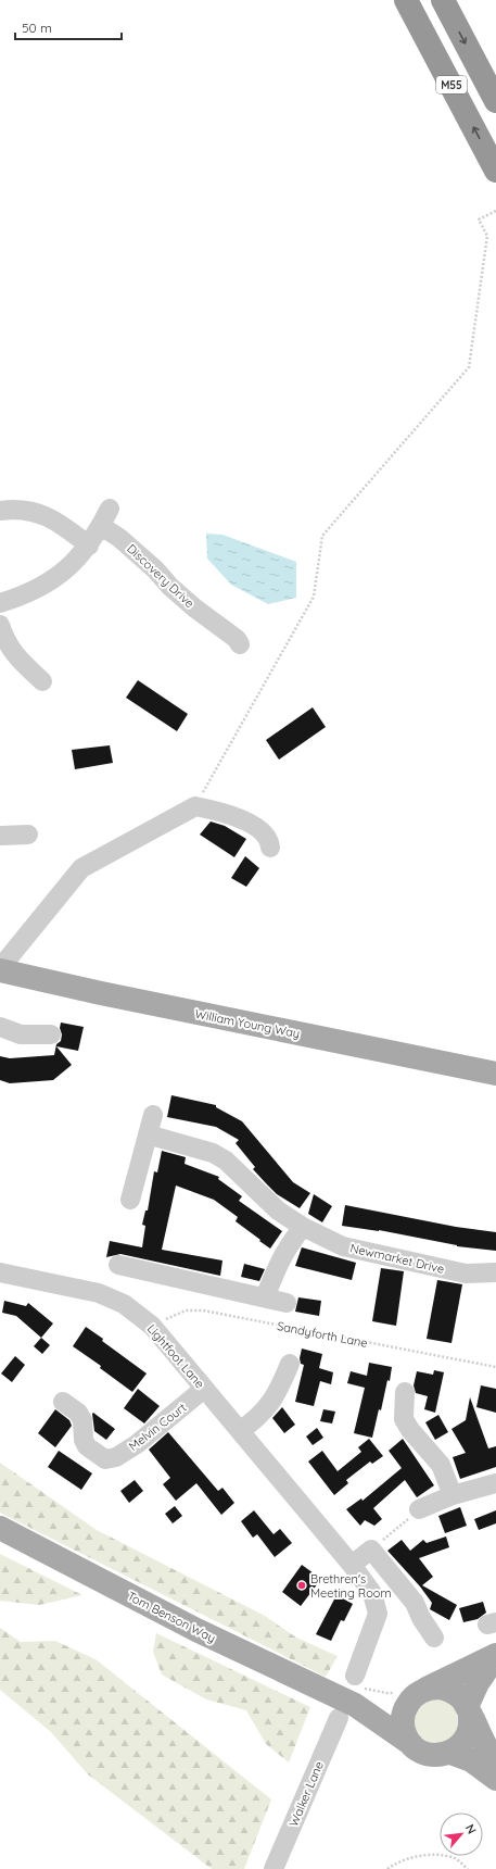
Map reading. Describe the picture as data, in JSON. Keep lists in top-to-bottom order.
{
  "streets": {
    "highway": ["M55"],
    "main road": ["William Young Way", "Tom Benson Way"],
    "street": [
      "Discovery Drive",
      "Newmarket Drive",
      "Lightfoot Lane",
      "Melvin Court",
      "Walker Lane"
    ],
    "path": ["Sandyforth Lane"]
  },
  "crossings": [
    ["Sandyforth Lane", "Lightfoot Lane"],
    ["Lightfoot Lane", "Melvin Court"],
    ["Tom Benson Way", "Walker Lane"]
  ],
  "places": ["Brethren's Meeting Room"],
  "scale_bar": "50 m",
  "north": "top right"
}
